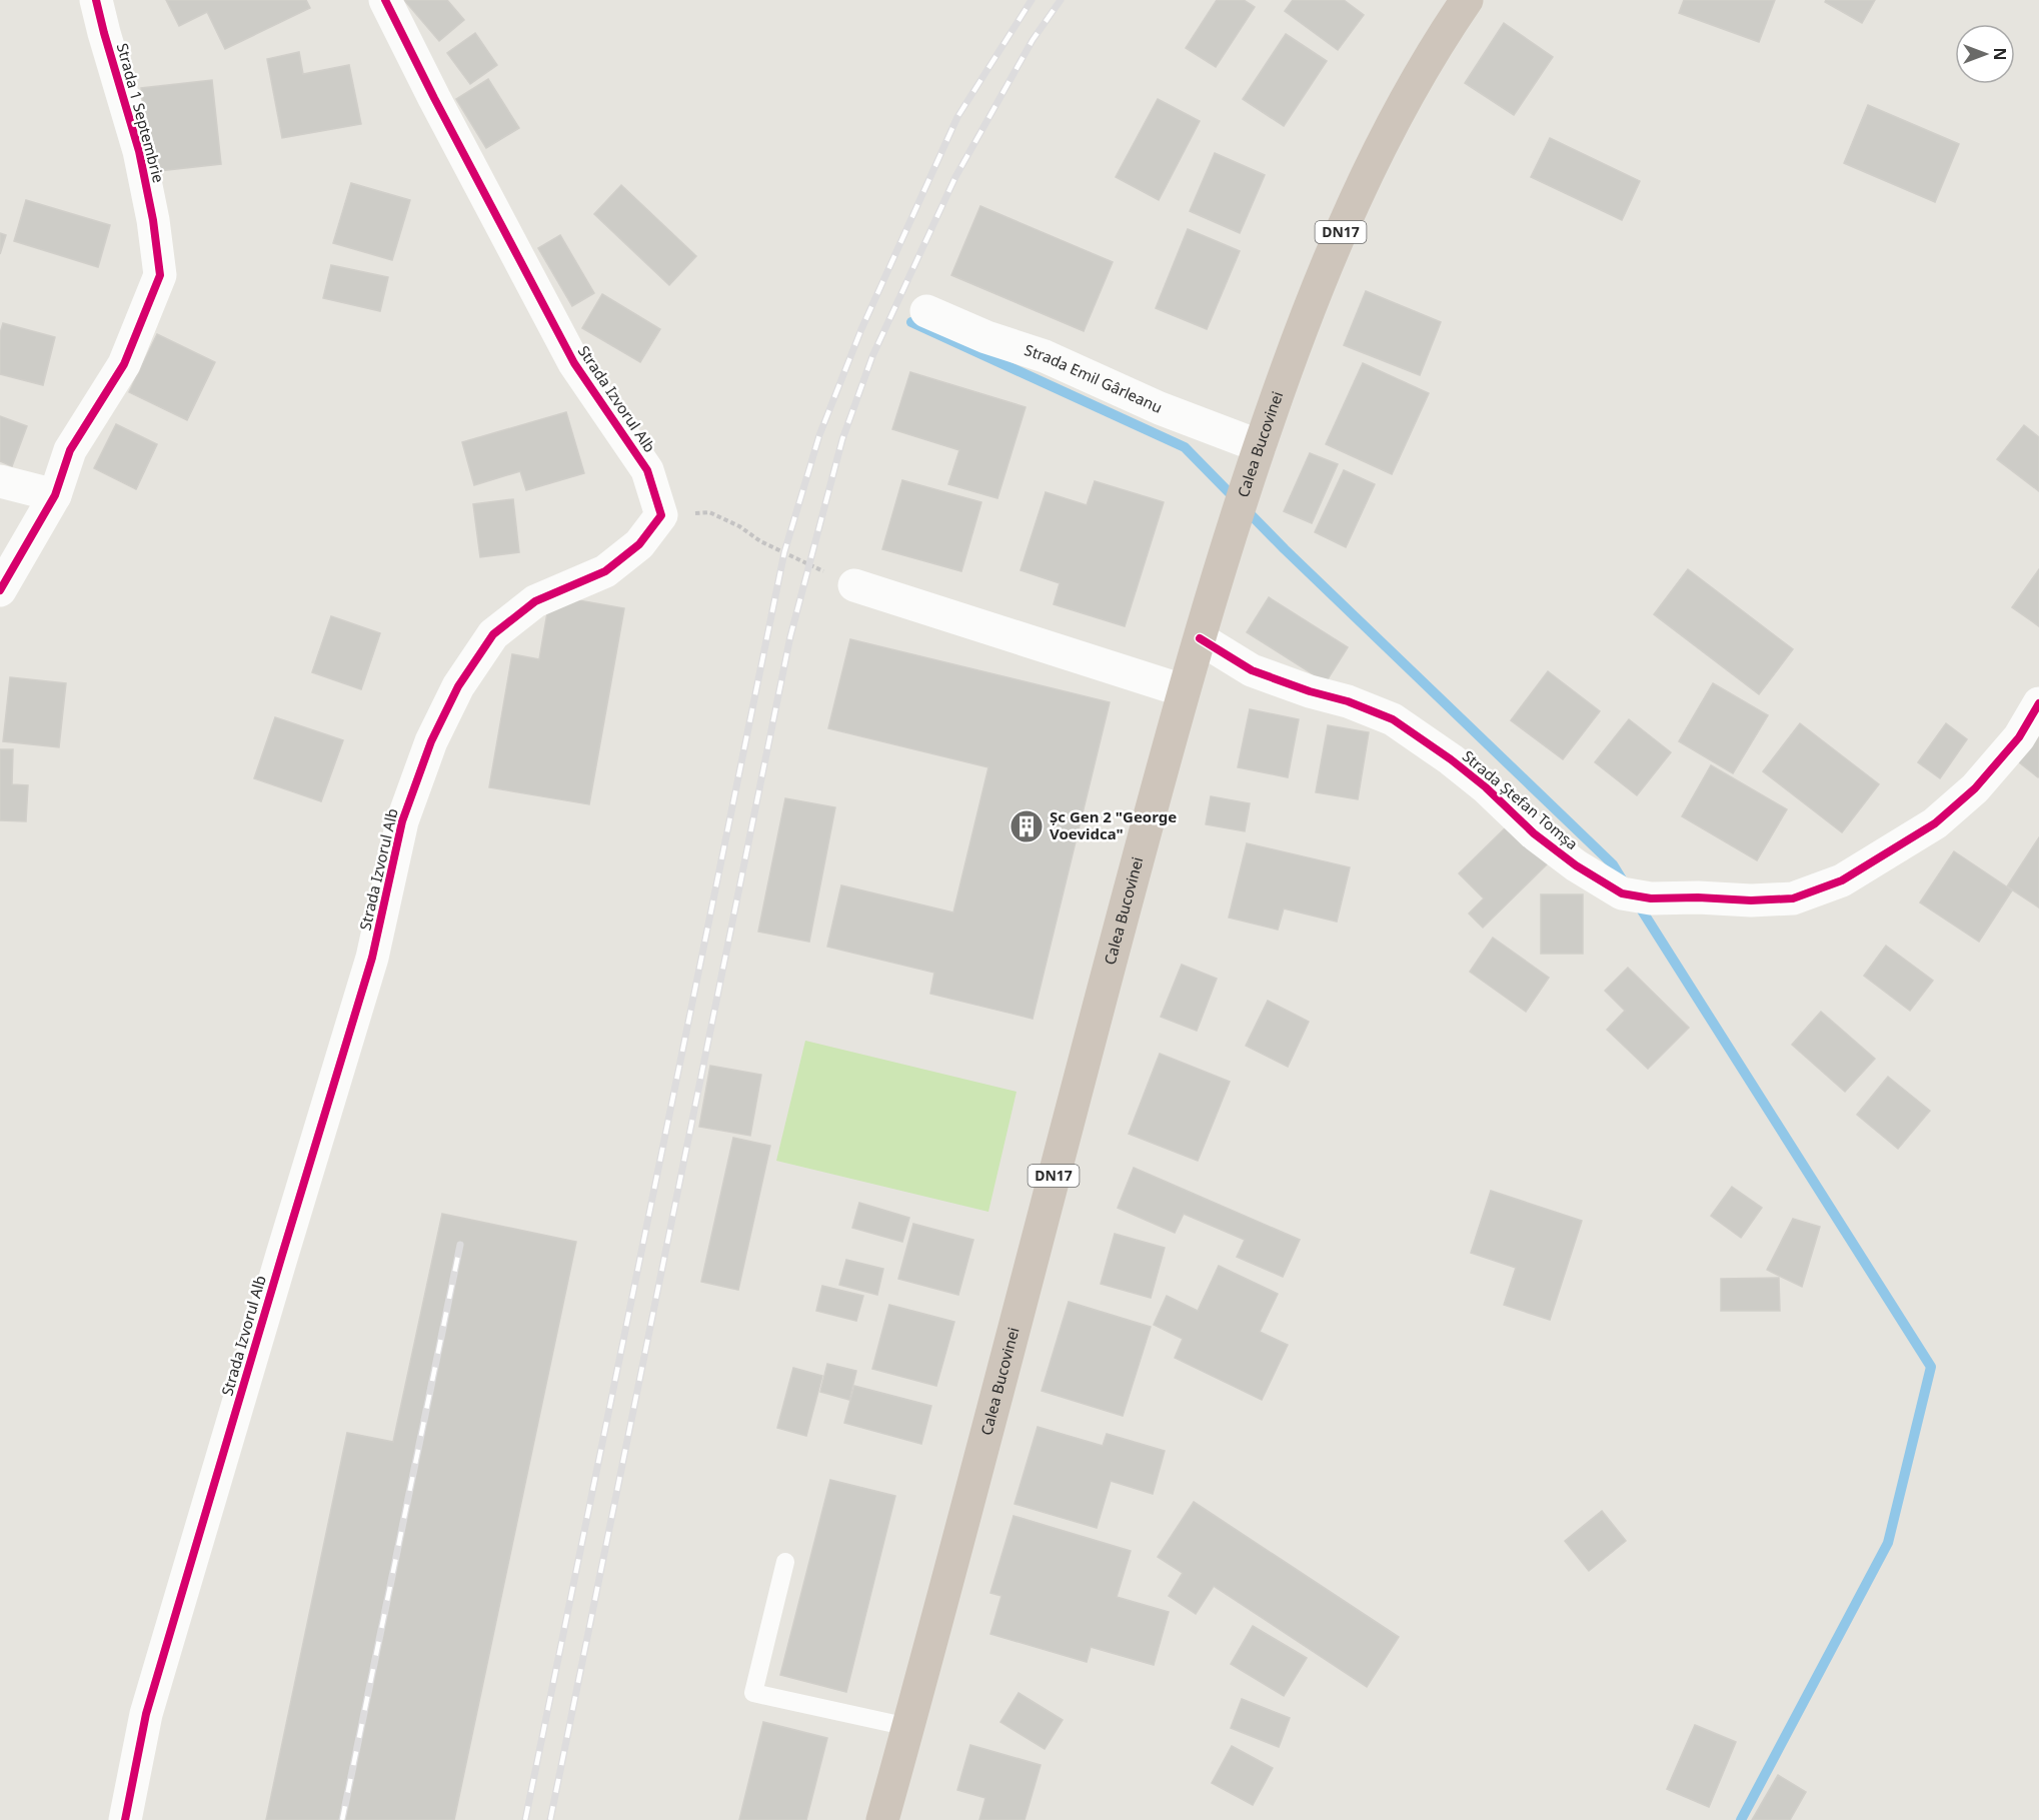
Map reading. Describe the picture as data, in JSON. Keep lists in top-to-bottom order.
{
  "streets": {
    "highway": ["DN17", "Calea Bucovinei"],
    "street": [
      "Strada 1 Septembrie",
      "Strada Emil Gârleanu",
      "Strada Izvorul Alb",
      "Strada Ștefan Tomșa"
    ]
  },
  "crossings": [
    ["Strada Emil Gârleanu", "Calea Bucovinei"],
    ["Calea Bucovinei", "Strada Ștefan Tomșa"]
  ],
  "places": {
    "building": ["Șc Gen 2 \"George Voevidca\""]
  },
  "north": "right"
}
